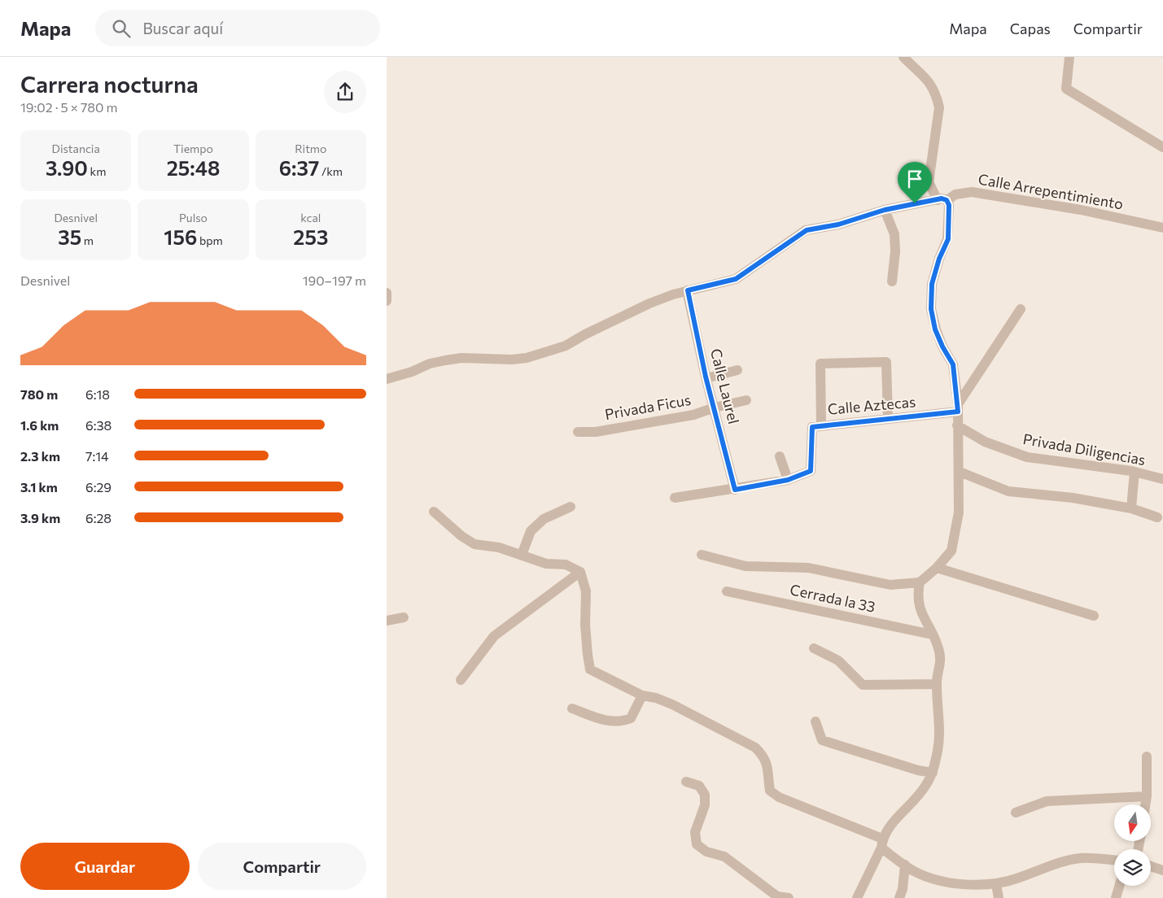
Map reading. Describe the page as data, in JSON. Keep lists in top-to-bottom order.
{
  "streets": {
    "street": [
      "Calle Arrepentimiento",
      "Calle Laurel",
      "Calle Aztecas",
      "Privada Ficus",
      "Privada Diligencias",
      "Cerrada la 33"
    ]
  },
  "crossings": [
    ["Calle Arrepentimiento", "Calle Laurel"],
    ["Calle Laurel", "Calle Aztecas"],
    ["Calle Laurel", "Privada Ficus"]
  ],
  "north": "bottom",
  "page": {
    "header": "Mapa",
    "search": "Buscar aquí",
    "nav": ["Mapa", "Capas", "Compartir"],
    "heading": ["Carrera nocturna", "19:02 · 5 × 780 m"],
    "stats": [
      ["Distancia", "3.90 km"],
      ["Tiempo", "25:48"],
      ["Ritmo", "6:37 /km"],
      ["Desnivel", "35 m"],
      ["Pulso", "156 bpm"],
      ["kcal", "253"]
    ],
    "chart": ["Desnivel", "190–197 m"],
    "list": [
      {
        "name": "780 m",
        "note": "6:18"
      },
      {
        "name": "1.6 km",
        "note": "6:38"
      },
      {
        "name": "2.3 km",
        "note": "7:14"
      },
      {
        "name": "3.1 km",
        "note": "6:29"
      },
      {
        "name": "3.9 km",
        "note": "6:28"
      }
    ],
    "buttons": ["Guardar", "Compartir"]
  }
}
